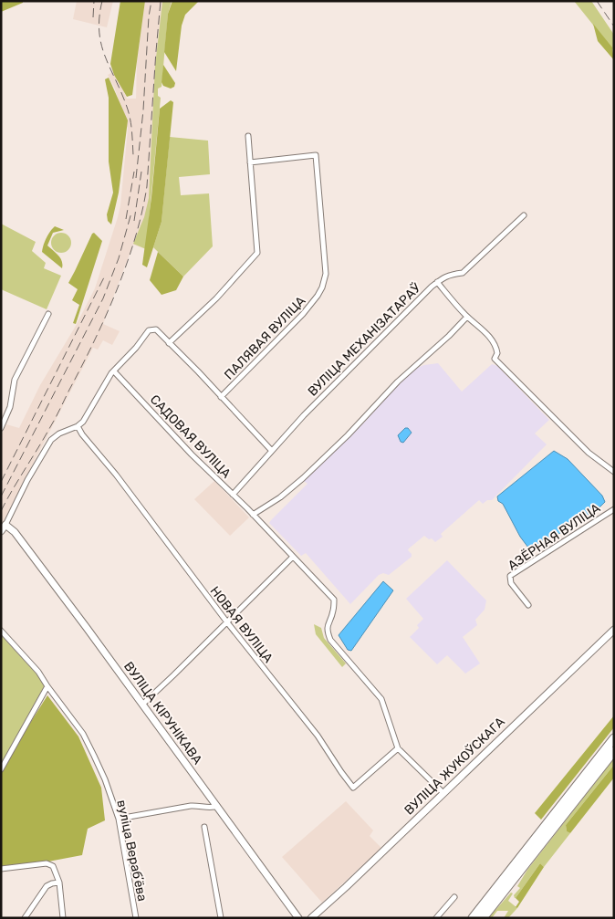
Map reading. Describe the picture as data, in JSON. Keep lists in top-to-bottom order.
{
  "streets": {
    "street": [
      "ПАЛЯВАЯ ВУЛІЦА",
      "ВУЛІЦА МЕХАНІЗАТАРАЎ",
      "САДОВАЯ ВУЛІЦА",
      "АЗЁРНАЯ ВУЛІЦА",
      "НОВАЯ ВУЛІЦА",
      "ВУЛІЦА КІРУНІКАВА",
      "ВУЛІЦА ЖУКОЎСКАГА",
      "вуліца Верабʼёва"
    ]
  },
  "crossings": [
    ["ВУЛІЦА МЕХАНІЗАТАРАЎ", "САДОВАЯ ВУЛІЦА"],
    ["САДОВАЯ ВУЛІЦА", "НОВАЯ ВУЛІЦА"]
  ]
}
